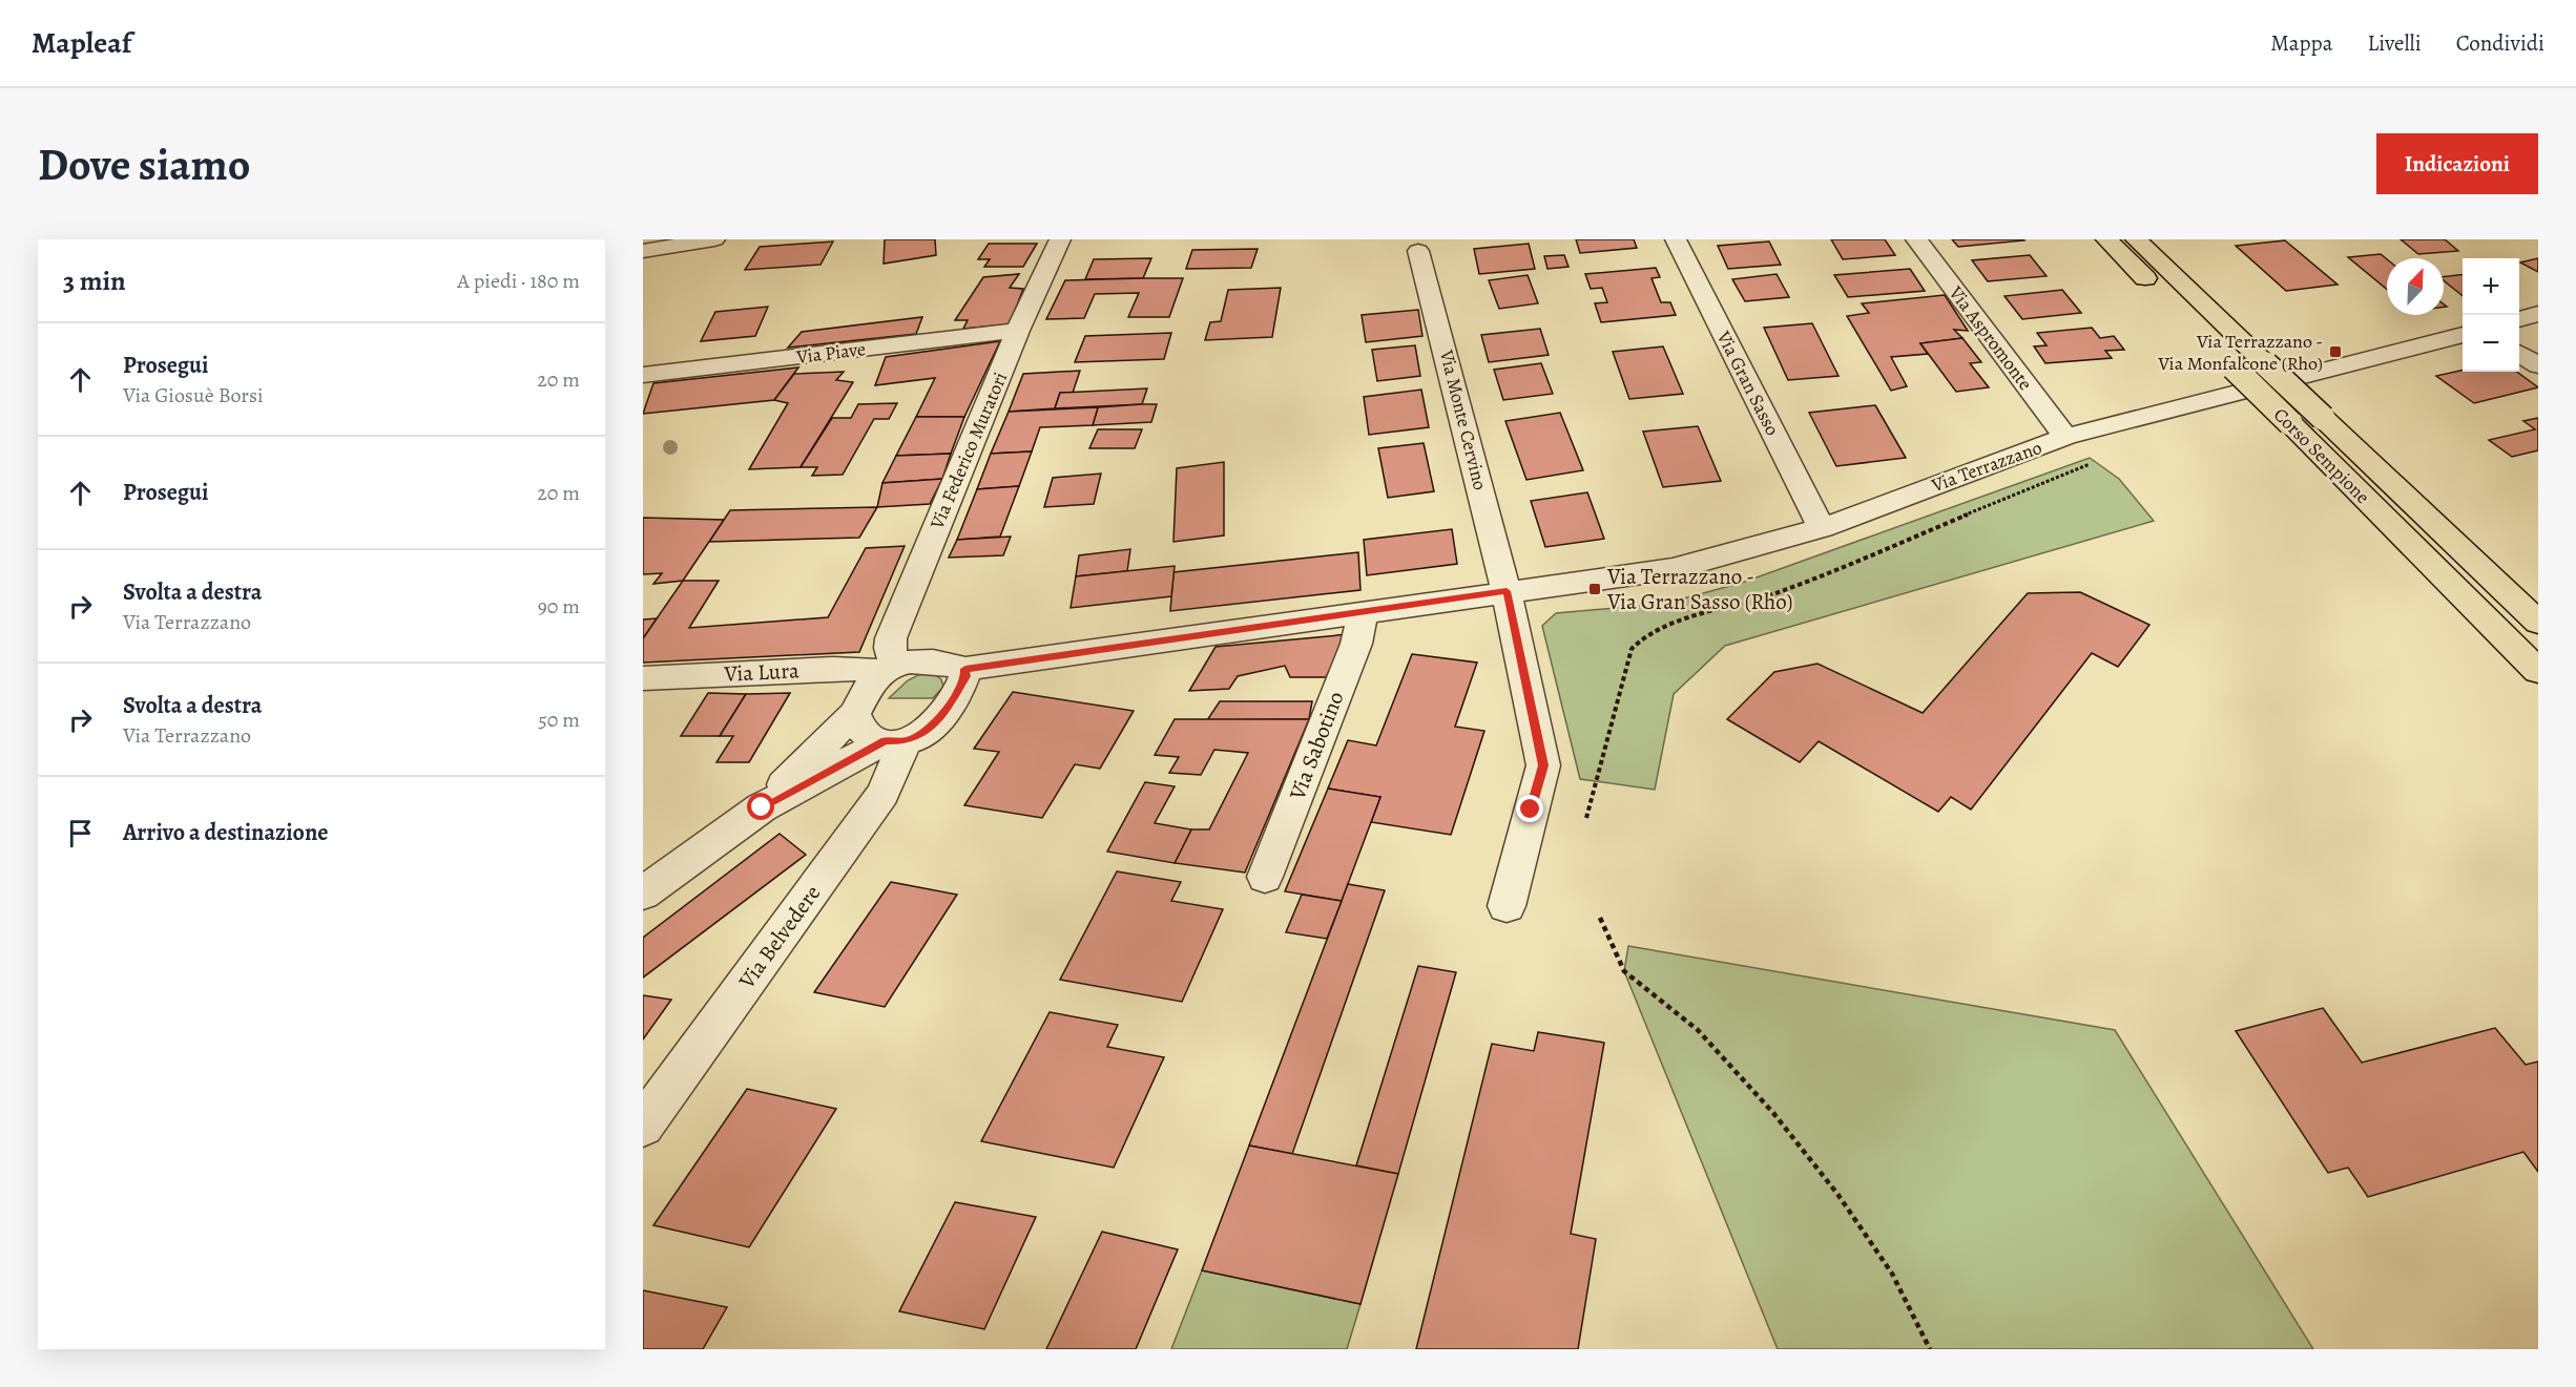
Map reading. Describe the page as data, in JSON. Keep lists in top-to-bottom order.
{
  "streets": {
    "highway": ["Corso Sempione"],
    "street": [
      "Via Aspromonte",
      "Via Piave",
      "Via Gran Sasso",
      "Via Monte Cervino",
      "Via Federico Muratori",
      "Via Terrazzano",
      "Via Lura",
      "Via Sabotino",
      "Via Belvedere"
    ]
  },
  "crossings": [
    ["Via Aspromonte", "Via Terrazzano"],
    ["Via Piave", "Via Federico Muratori"],
    ["Via Gran Sasso", "Via Terrazzano"],
    ["Via Monte Cervino", "Via Terrazzano"],
    ["Via Federico Muratori", "Via Lura"],
    ["Via Terrazzano", "Via Lura"],
    ["Via Terrazzano", "Via Sabotino"]
  ],
  "places": {
    "transit": ["Via Terrazzano - Via Monfalcone (Rho)", "Via Terrazzano - Via Gran Sasso (Rho)"]
  },
  "north": "top right",
  "page": {
    "header": "Mapleaf",
    "nav": ["Mappa", "Livelli", "Condividi"],
    "buttons": "Indicazioni",
    "title": "Dove siamo",
    "heading": ["3 min", "A piedi · 180 m"],
    "map_buttons": ["+", "−"],
    "list": [
      ["Prosegui", "Via Giosuè Borsi", "20 m"],
      ["Prosegui", "20 m"],
      ["Svolta a destra", "Via Terrazzano", "90 m"],
      ["Svolta a destra", "Via Terrazzano", "50 m"],
      "Arrivo a destinazione"
    ]
  }
}
